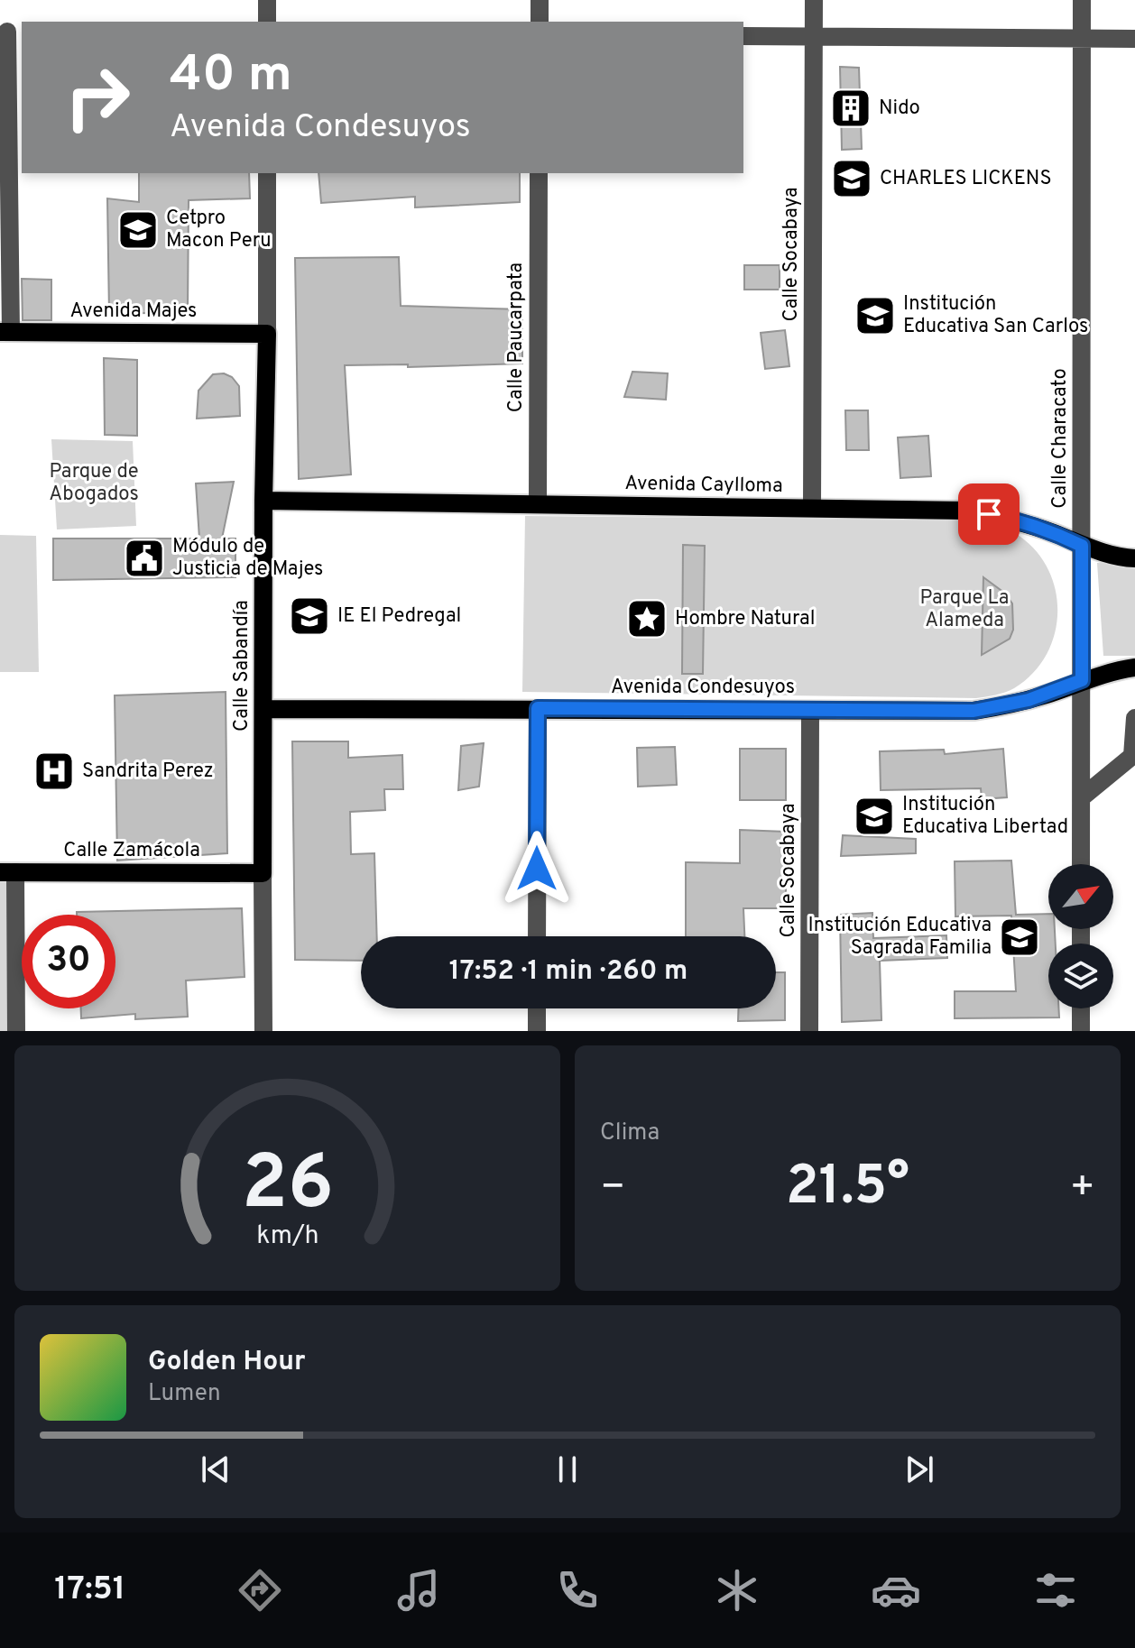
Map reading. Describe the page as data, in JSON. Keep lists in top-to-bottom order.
{
  "streets": {
    "main road": [
      "Avenida Majes",
      "Avenida Caylloma",
      "Calle Sabandía",
      "Avenida Condesuyos",
      "Calle Zamácola"
    ],
    "street": ["Calle Socabaya", "Calle Paucarpata", "Calle Characato"]
  },
  "crossings": [
    ["Calle Socabaya", "Avenida Caylloma"],
    ["Calle Socabaya", "Avenida Condesuyos"],
    ["Avenida Majes", "Calle Sabandía"],
    ["Calle Paucarpata", "Avenida Caylloma"],
    ["Calle Characato", "Avenida Caylloma"],
    ["Calle Characato", "Avenida Condesuyos"],
    ["Avenida Caylloma", "Calle Sabandía"],
    ["Calle Sabandía", "Avenida Condesuyos"],
    ["Calle Sabandía", "Calle Zamácola"]
  ],
  "parks": ["Parque de Abogados", "Parque La Alameda"],
  "places": {
    "building": ["Nido"],
    "school or university": [
      "CHARLES LICKENS",
      "Cetpro Macon Peru",
      "Institución Educativa San Carlos",
      "IE El Pedregal",
      "Institución Educativa Libertad",
      "Institución Educativa Sagrada Familia"
    ],
    "public building": ["Módulo de Justicia de Majes"],
    "place": ["Hombre Natural"],
    "hospital": ["Sandrita Perez"]
  },
  "north": "top right",
  "page": {
    "turn": ["40 m", "Avenida Condesuyos"],
    "limit": "30",
    "trip": "17:52 · 1 min · 260 m",
    "tile": "Clima",
    "heat": ["−", "21.5°", "+"],
    "song": ["Golden Hour", "Lumen"],
    "tabs": "17:51",
    "gauge": ["26", "km/h"]
  }
}
